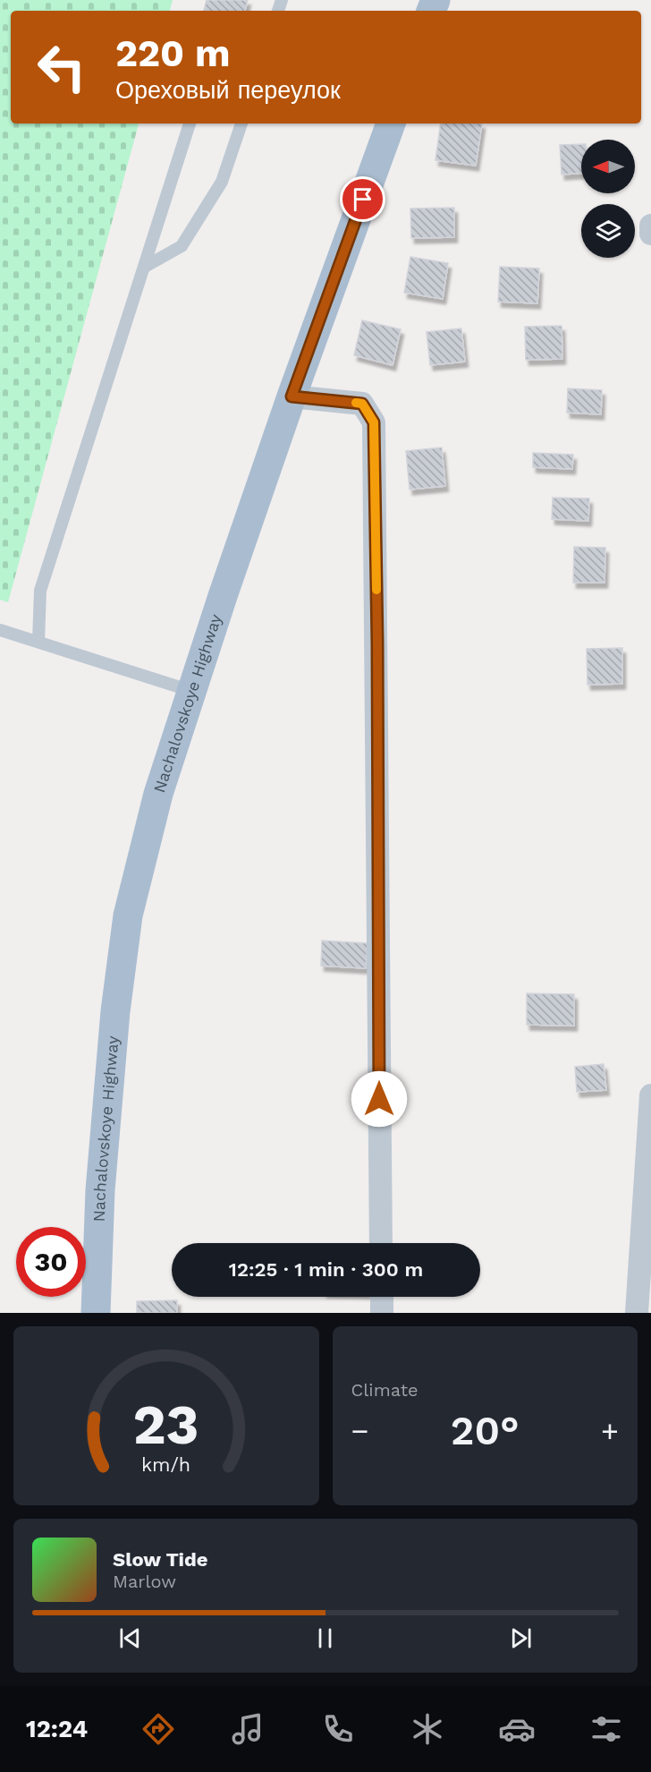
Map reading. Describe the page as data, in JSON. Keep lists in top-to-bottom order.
{
  "streets": {
    "main road": ["Nachalovskoye Highway"]
  },
  "north": "left",
  "page": {
    "turn": ["220 m", "Ореховый переулок"],
    "limit": "30",
    "trip": "12:25 · 1 min · 300 m",
    "tile": "Climate",
    "heat": ["−", "20°", "+"],
    "song": ["Slow Tide", "Marlow"],
    "tabs": "12:24",
    "gauge": ["23", "km/h"]
  }
}
